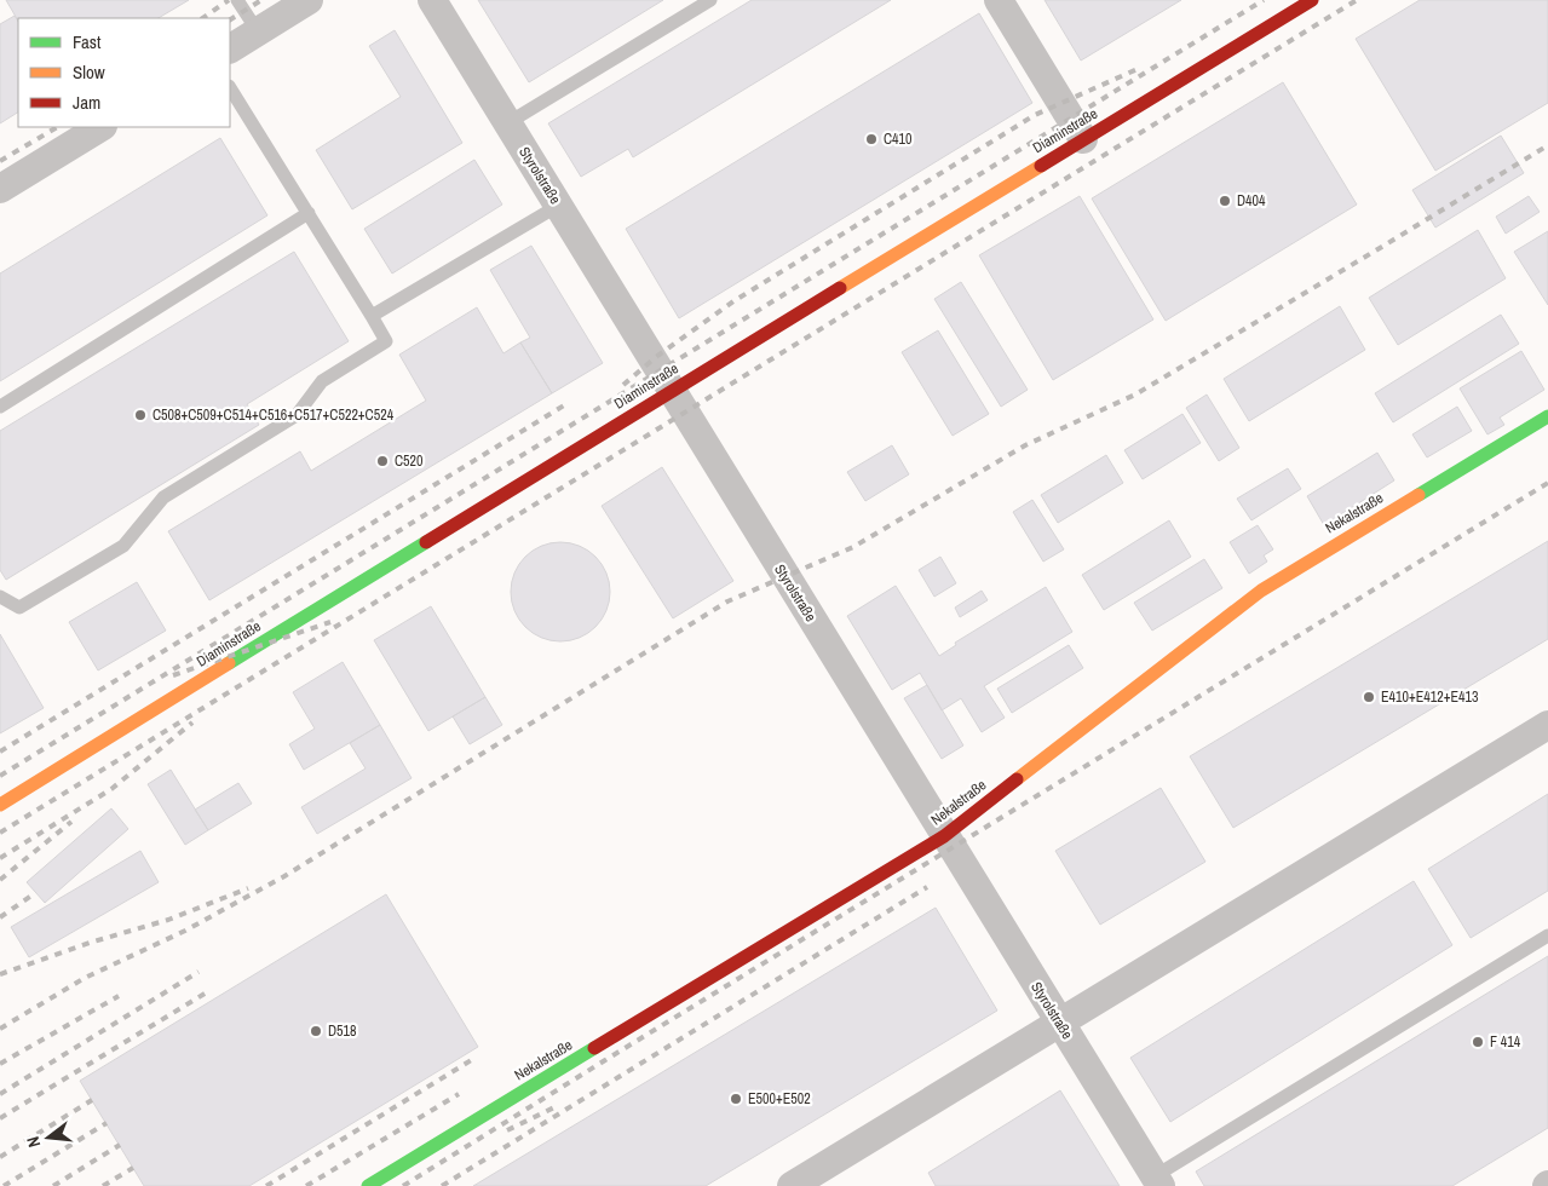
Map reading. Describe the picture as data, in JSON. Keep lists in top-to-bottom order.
{
  "streets": {
    "street": ["Diaminstraße", "Styrolstraße", "Nekalstraße"]
  },
  "crossings": [
    ["Diaminstraße", "Styrolstraße"],
    ["Styrolstraße", "Nekalstraße"]
  ],
  "places": [
    "C410",
    "D404",
    "C508+C509+C514+C516+C517+C522+C524",
    "C520",
    "E410+E412+E413",
    "D518",
    "F 414",
    "E500+E502"
  ],
  "legend": ["Fast", "Slow", "Jam"],
  "north": "left"
}
